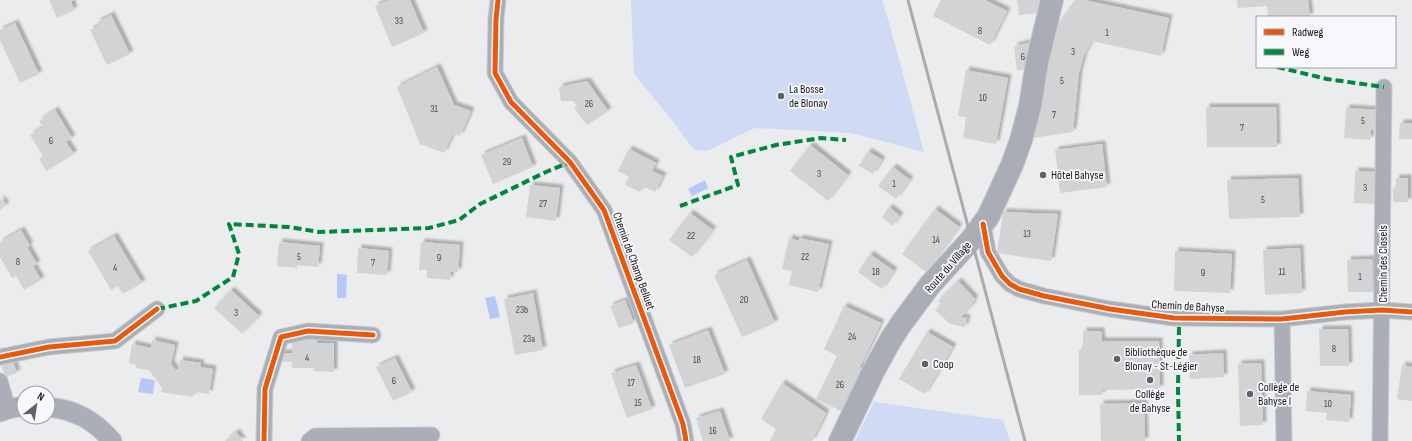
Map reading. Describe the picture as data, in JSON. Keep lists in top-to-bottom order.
{
  "streets": {
    "main road": ["Route du Village"],
    "street": ["Chemin de Champ Belluet", "Chemin des Closels", "Chemin de Bahyse"]
  },
  "crossings": [
    ["Chemin des Closels", "Chemin de Bahyse"],
    ["Route du Village", "Chemin de Bahyse"]
  ],
  "places": [
    "La Bosse de Blonay",
    "Hôtel Bahyse",
    "Bibliothèque de Blonay - St-Légier",
    "Coop",
    "Collège de Bahyse",
    "Collège de Bahyse I"
  ],
  "house_numbers": [
    "33",
    "8",
    "1",
    "3",
    "6",
    "5",
    "10",
    "26",
    "31",
    "7",
    "5",
    "7",
    "6",
    "29",
    "3",
    "1",
    "3",
    "5",
    "27",
    "13",
    "22",
    "14",
    "5",
    "22",
    "9",
    "8",
    "7",
    "4",
    "18",
    "11",
    "9",
    "1",
    "20",
    "23b",
    "3",
    "24",
    "23a",
    "8",
    "4",
    "18",
    "6",
    "17",
    "26",
    "15",
    "10",
    "16"
  ],
  "legend": ["Radweg", "Weg"],
  "north": "top right"
}
